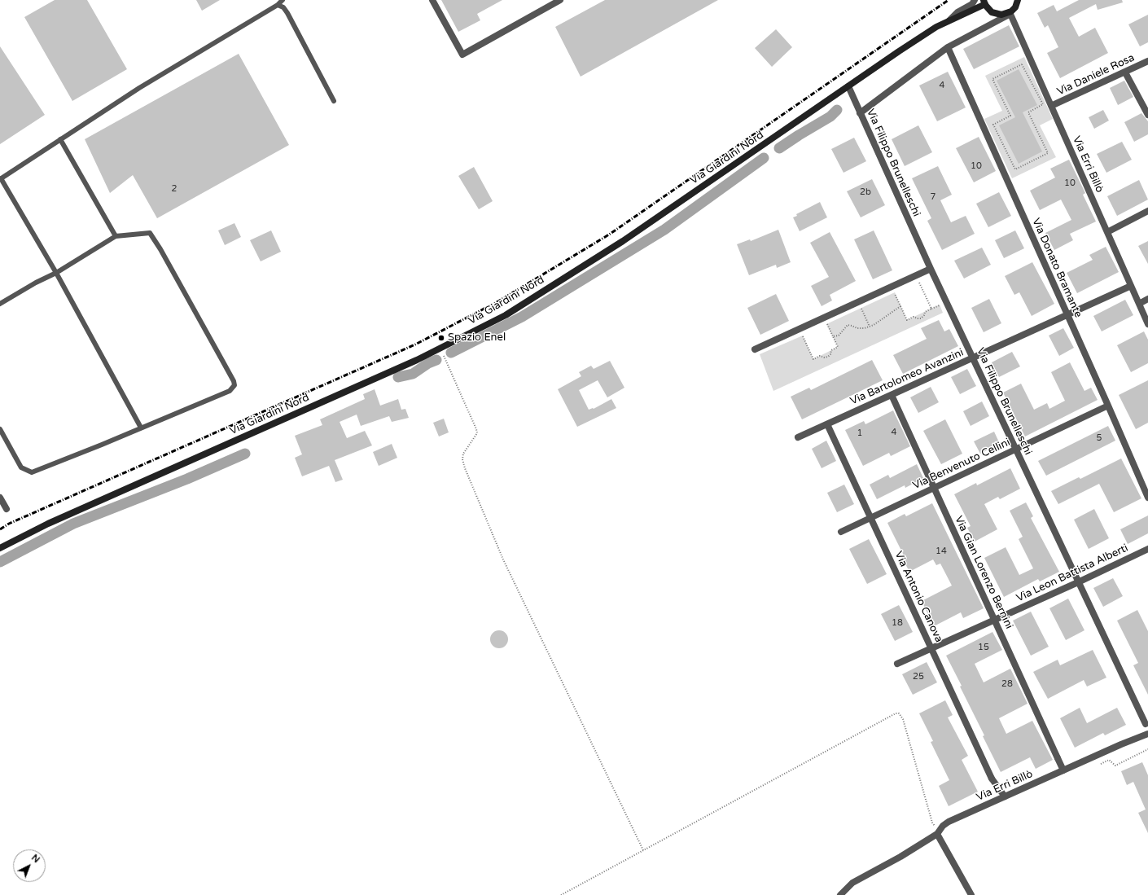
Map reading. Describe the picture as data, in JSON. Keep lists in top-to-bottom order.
{
  "streets": {
    "main road": ["Via Giardini Nord"],
    "street": [
      "Via Daniele Rosa",
      "Via Filippo Brunelleschi",
      "Via Erri Billò",
      "Via Donato Bramante",
      "Via Bartolomeo Avanzini",
      "Via Benvenuto Cellini",
      "Via Gian Lorenzo Bernini",
      "Via Leon Battista Alberti",
      "Via Antonio Canova"
    ]
  },
  "crossings": [
    ["Via Daniele Rosa", "Via Erri Billò"],
    ["Via Giardini Nord", "Via Filippo Brunelleschi"],
    ["Via Filippo Brunelleschi", "Via Bartolomeo Avanzini"],
    ["Via Filippo Brunelleschi", "Via Benvenuto Cellini"],
    ["Via Filippo Brunelleschi", "Via Leon Battista Alberti"],
    ["Via Erri Billò", "Via Bartolomeo Avanzini"],
    ["Via Erri Billò", "Via Gian Lorenzo Bernini"],
    ["Via Erri Billò", "Via Antonio Canova"],
    ["Via Donato Bramante", "Via Bartolomeo Avanzini"],
    ["Via Donato Bramante", "Via Benvenuto Cellini"],
    ["Via Bartolomeo Avanzini", "Via Gian Lorenzo Bernini"],
    ["Via Bartolomeo Avanzini", "Via Antonio Canova"],
    ["Via Benvenuto Cellini", "Via Gian Lorenzo Bernini"],
    ["Via Benvenuto Cellini", "Via Antonio Canova"],
    ["Via Gian Lorenzo Bernini", "Via Leon Battista Alberti"],
    ["Via Leon Battista Alberti", "Via Antonio Canova"]
  ],
  "places": ["Spazio Enel"],
  "house_numbers": [
    "4",
    "10",
    "10",
    "2",
    "2b",
    "7",
    "4",
    "1",
    "5",
    "14",
    "18",
    "15",
    "25",
    "28"
  ],
  "north": "top right"
}
